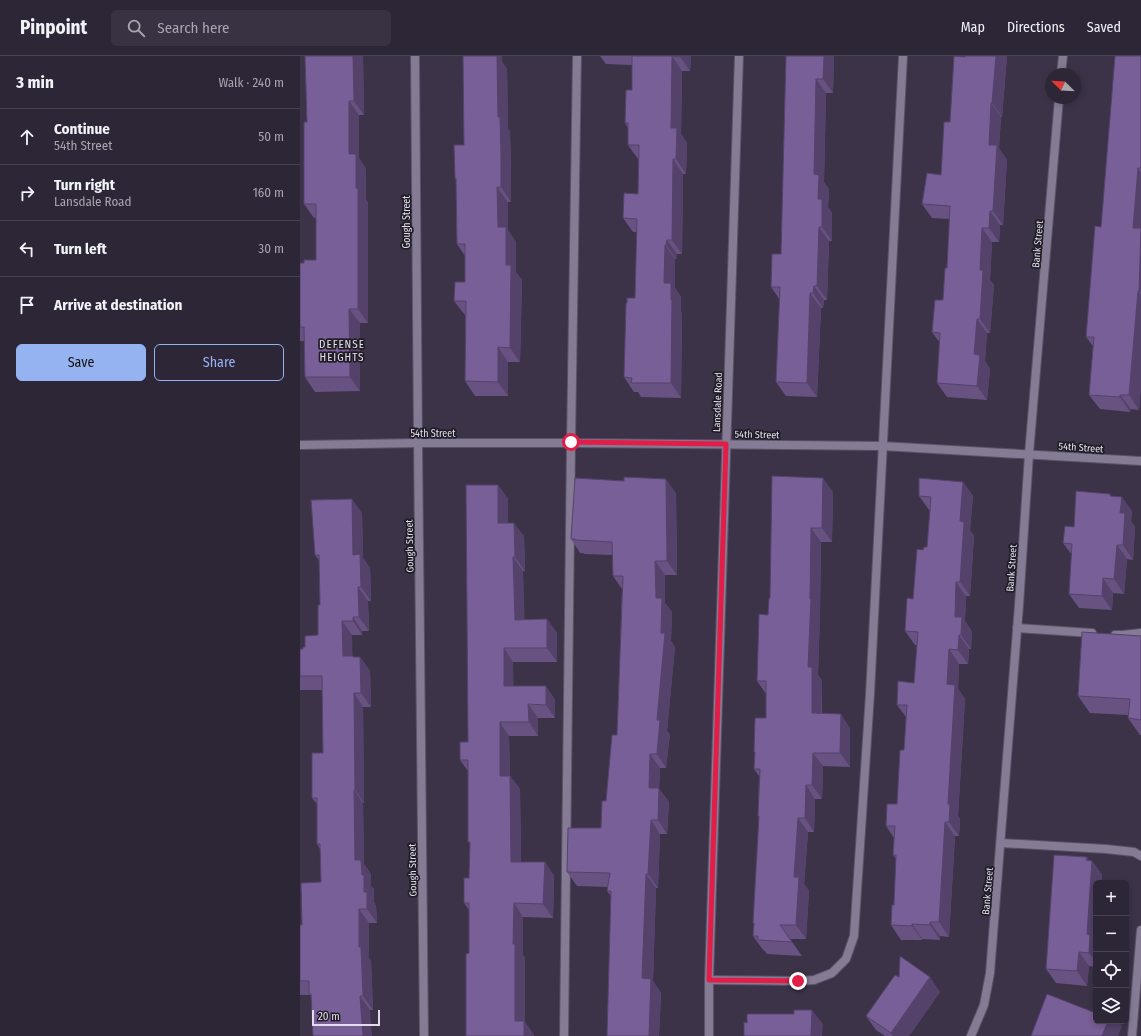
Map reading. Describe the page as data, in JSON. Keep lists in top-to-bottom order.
{
  "streets": {
    "street": [
      "Gough Street",
      "Bank Street",
      "Lansdale Road",
      "54th Street"
    ]
  },
  "crossings": [
    ["Gough Street", "54th Street"],
    ["Bank Street", "54th Street"],
    ["Lansdale Road", "54th Street"]
  ],
  "districts": ["DEFENSE HEIGHTS"],
  "scale_bar": "20 m",
  "north": "top left",
  "page": {
    "header": "Pinpoint",
    "search": "Search here",
    "nav": ["Map", "Directions", "Saved"],
    "heading": ["3 min", "Walk · 240 m"],
    "list": [
      ["Continue", "54th Street", "50 m"],
      ["Turn right", "Lansdale Road", "160 m"],
      ["Turn left", "30 m"],
      "Arrive at destination"
    ],
    "buttons": ["Save", "Share"],
    "map_buttons": ["+", "−"],
    "scale": "20 m"
  }
}
